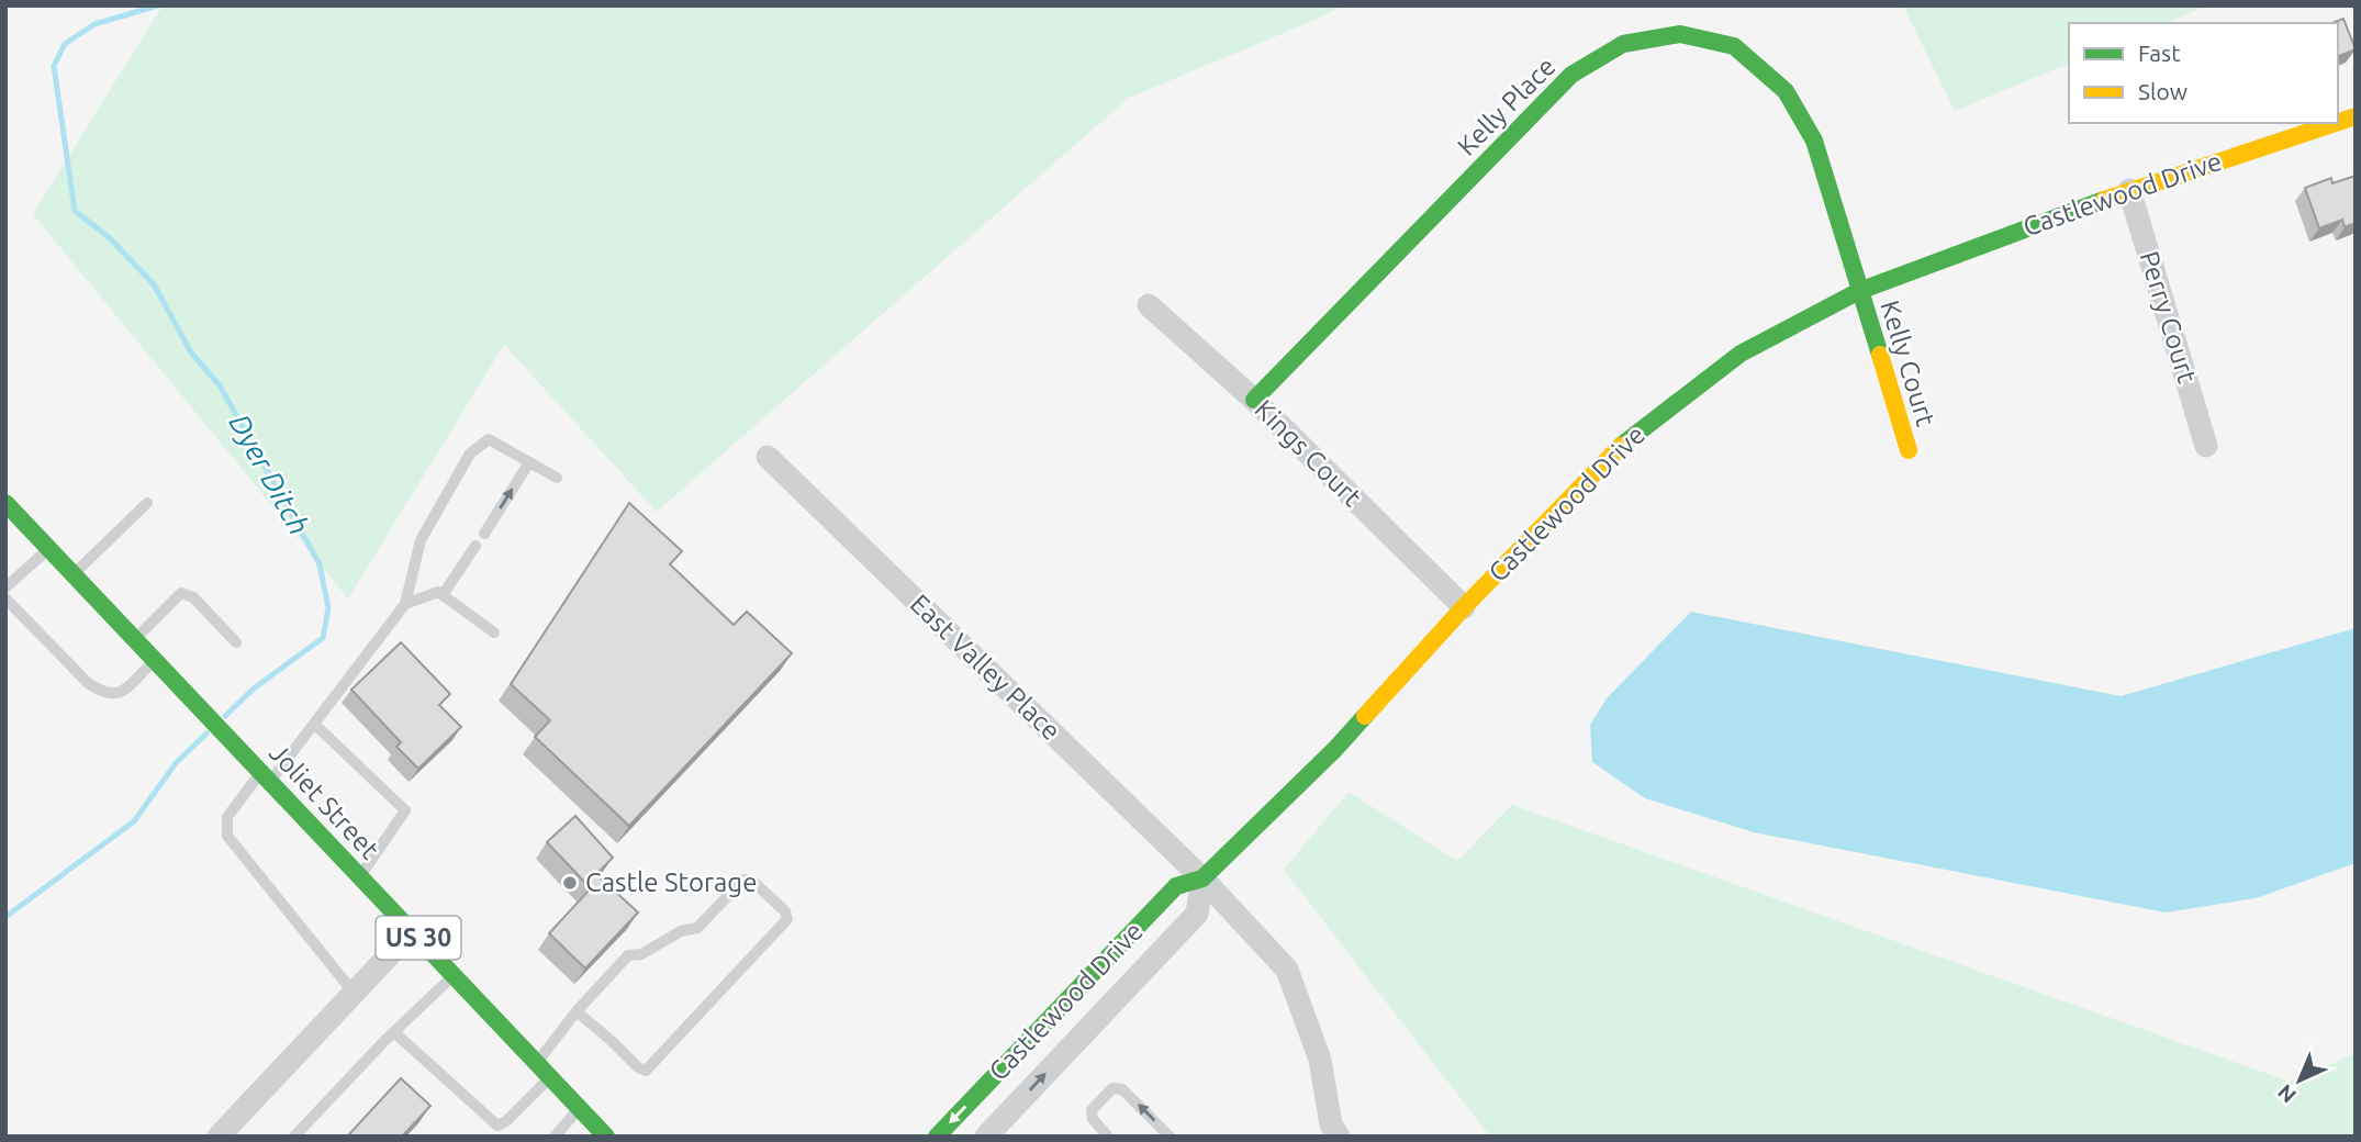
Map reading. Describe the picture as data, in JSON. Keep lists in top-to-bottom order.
{
  "streets": {
    "street": [
      "Kelly Place",
      "Castlewood Drive",
      "Perry Court",
      "Kelly Court",
      "Kings Court",
      "East Valley Place",
      "Joliet Street",
      "US 30"
    ]
  },
  "crossings": [
    ["Kelly Place", "Castlewood Drive"],
    ["Kelly Place", "Kelly Court"],
    ["Kelly Place", "Kings Court"],
    ["Castlewood Drive", "Perry Court"],
    ["Castlewood Drive", "Kelly Court"],
    ["Castlewood Drive", "Kings Court"],
    ["Castlewood Drive", "East Valley Place"]
  ],
  "water": ["Dyer Ditch"],
  "places": ["Castle Storage"],
  "legend": ["Fast", "Slow"],
  "north": "bottom left"
}
